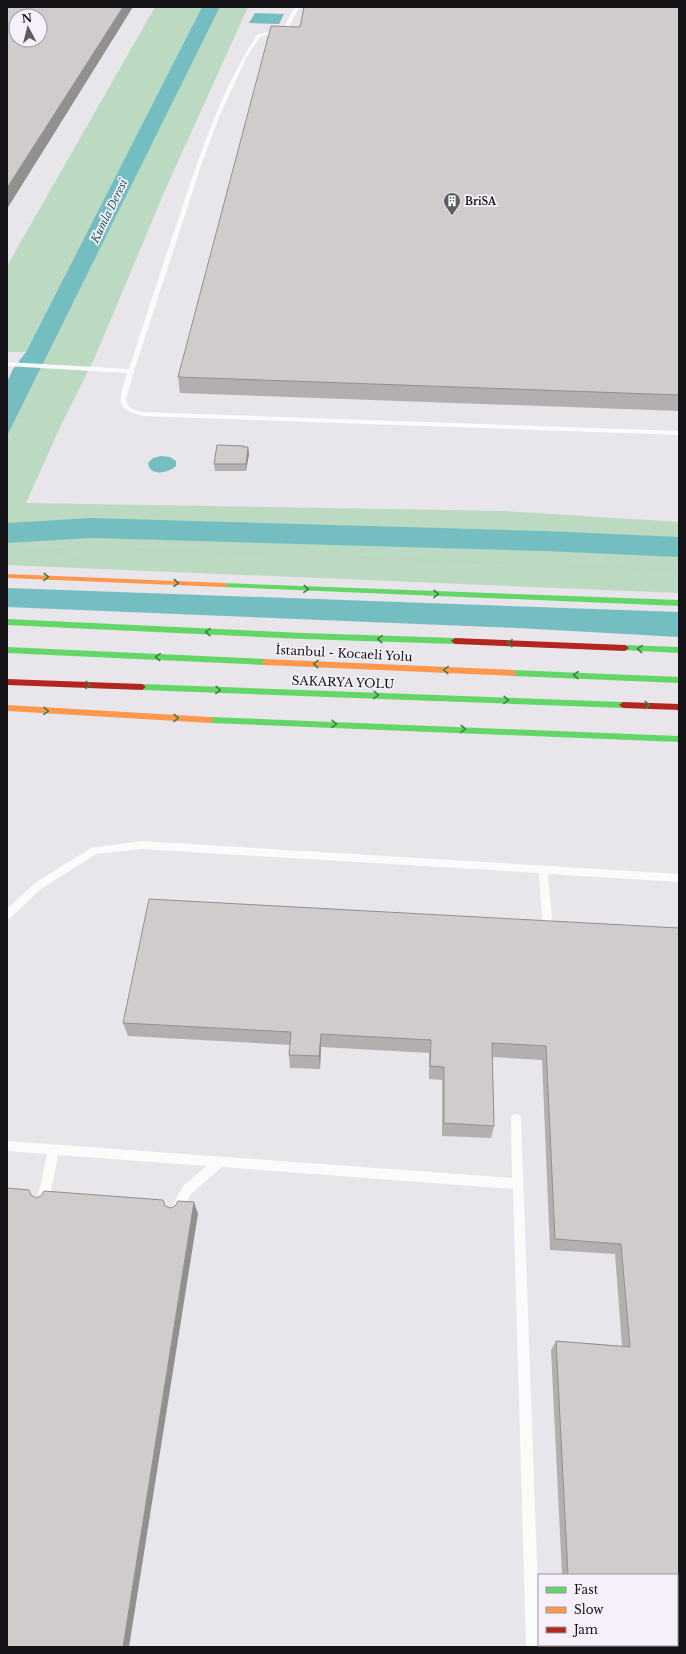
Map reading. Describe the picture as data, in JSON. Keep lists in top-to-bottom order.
{
  "streets": {
    "highway": ["İstanbul - Kocaeli Yolu", "SAKARYA YOLU"]
  },
  "water": ["Kumla Deresi"],
  "places": {
    "building": ["BriSA"]
  },
  "legend": ["Fast", "Slow", "Jam"],
  "north": "top"
}
